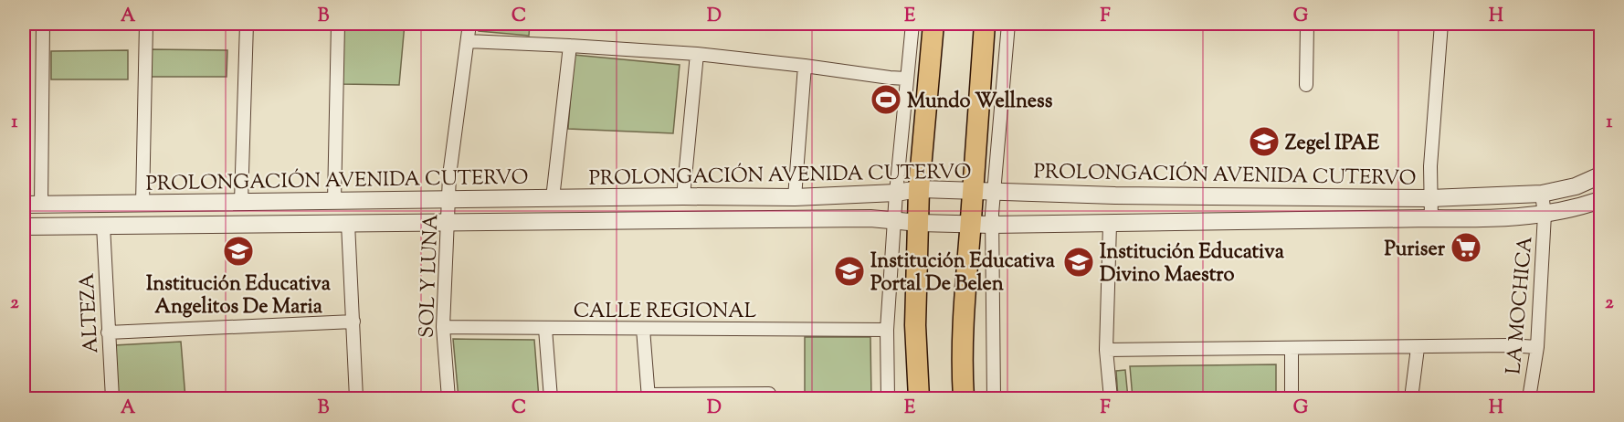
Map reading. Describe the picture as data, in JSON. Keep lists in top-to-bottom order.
{
  "streets": {
    "street": [
      "PROLONGACIÓN AVENIDA CUTERVO",
      "SOL Y LUNA",
      "LA MOCHICA",
      "CALLE REGIONAL",
      "ALTEZA"
    ]
  },
  "crossings": [
    ["PROLONGACIÓN AVENIDA CUTERVO", "SOL Y LUNA"],
    ["PROLONGACIÓN AVENIDA CUTERVO", "LA MOCHICA"],
    ["PROLONGACIÓN AVENIDA CUTERVO", "ALTEZA"],
    ["SOL Y LUNA", "CALLE REGIONAL"]
  ],
  "places": {
    "sports": ["Mundo Wellness"],
    "school or university": [
      "Zegel IPAE",
      "Institución Educativa Angelitos De Maria",
      "Institución Educativa Divino Maestro",
      "Institución Educativa Portal De Belen"
    ],
    "supermarket": ["Puriser"]
  },
  "grid": {
    "columns": [
      "A",
      "B",
      "C",
      "D",
      "E",
      "F",
      "G",
      "H"
    ],
    "rows": ["1", "2"]
  }
}
